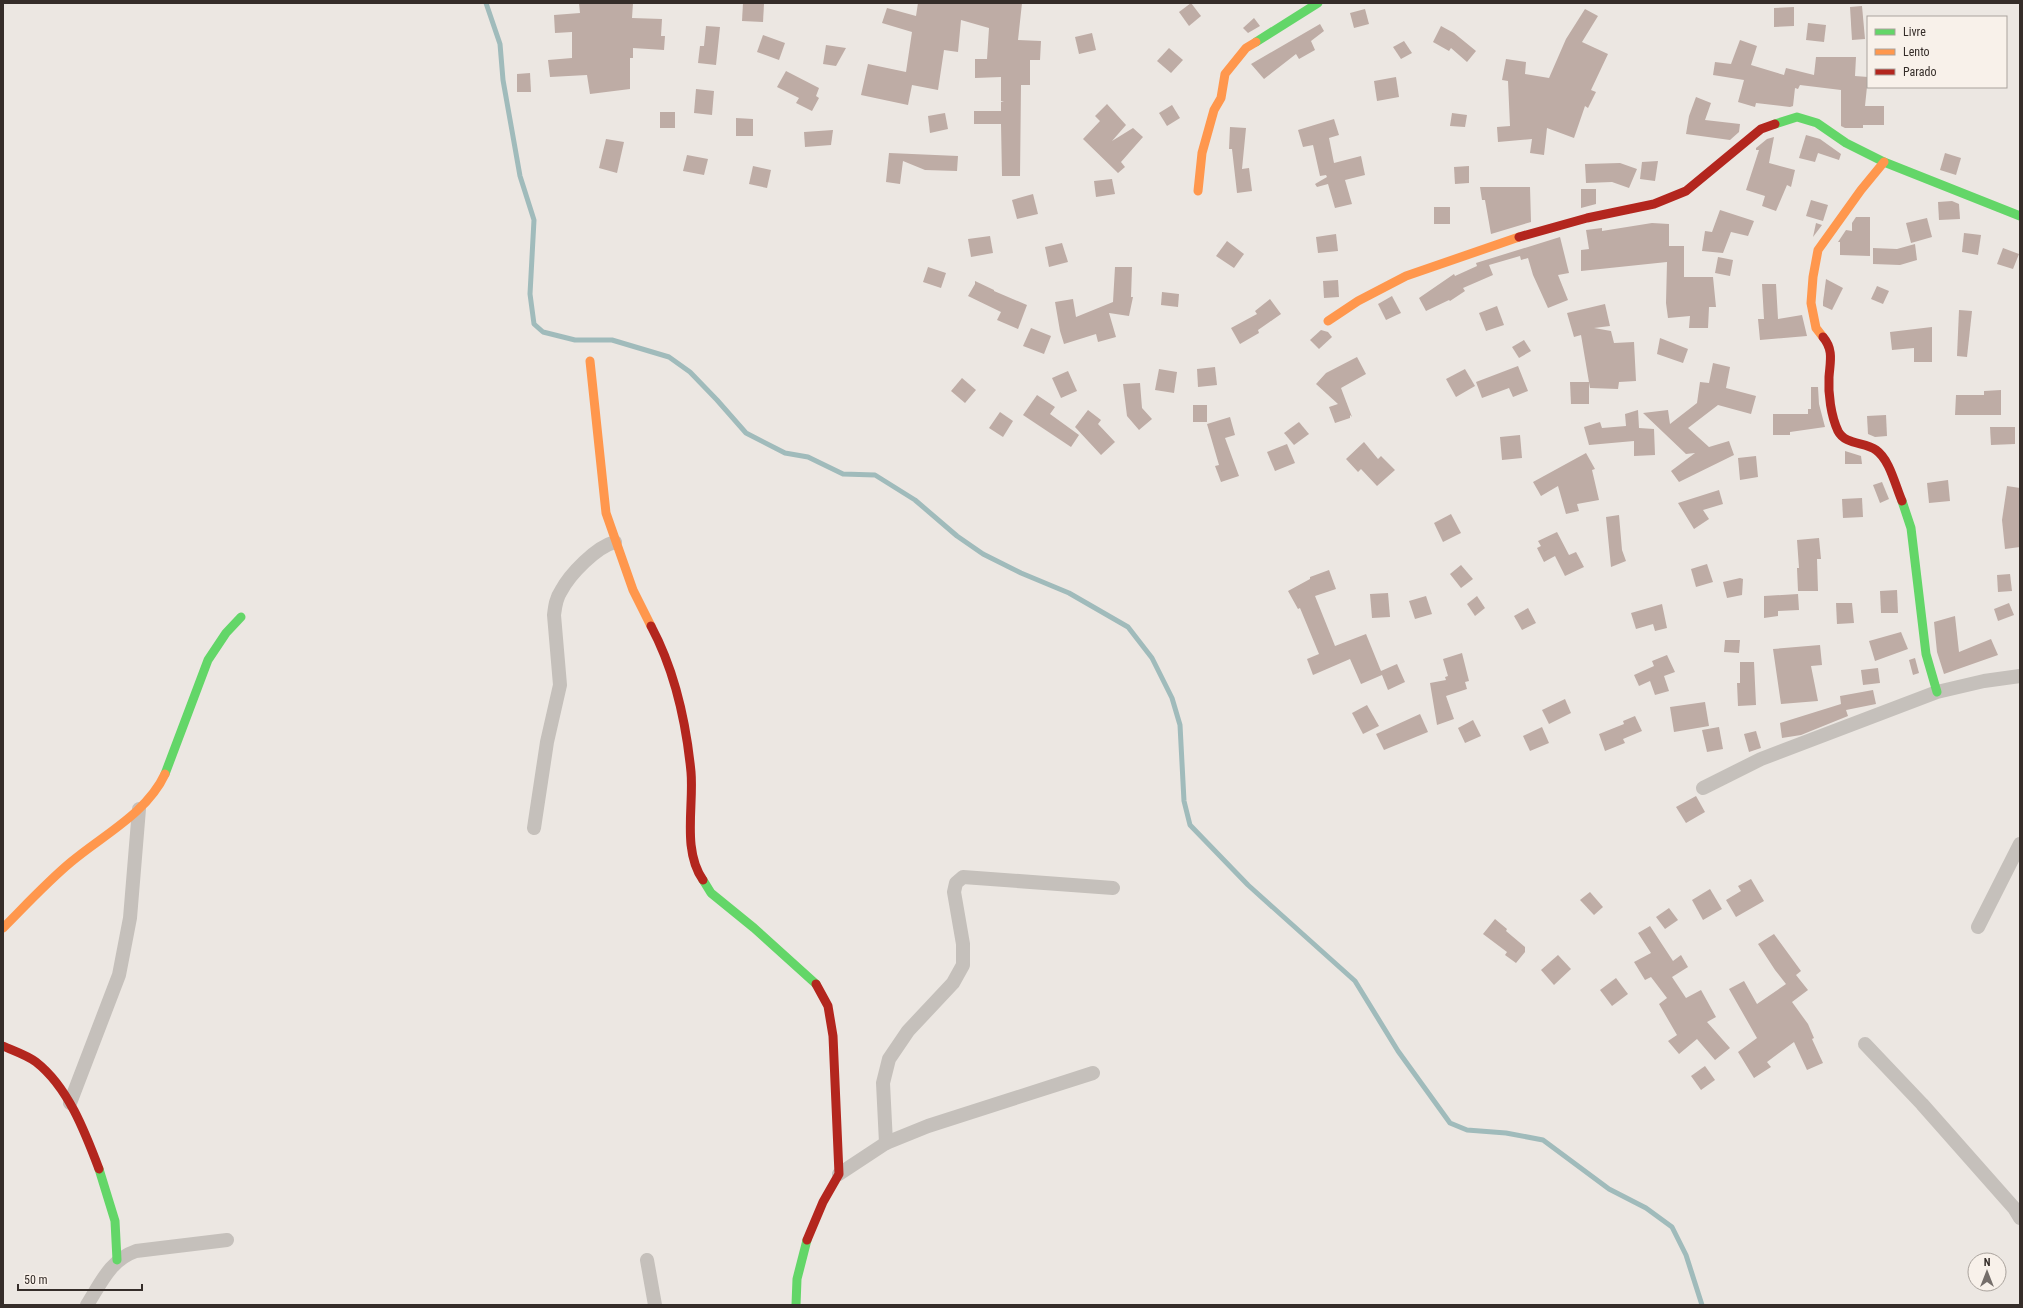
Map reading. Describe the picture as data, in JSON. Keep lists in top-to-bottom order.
{
  "legend": ["Livre", "Lento", "Parado"],
  "scale_bar": "50 m",
  "north": "top"
}
